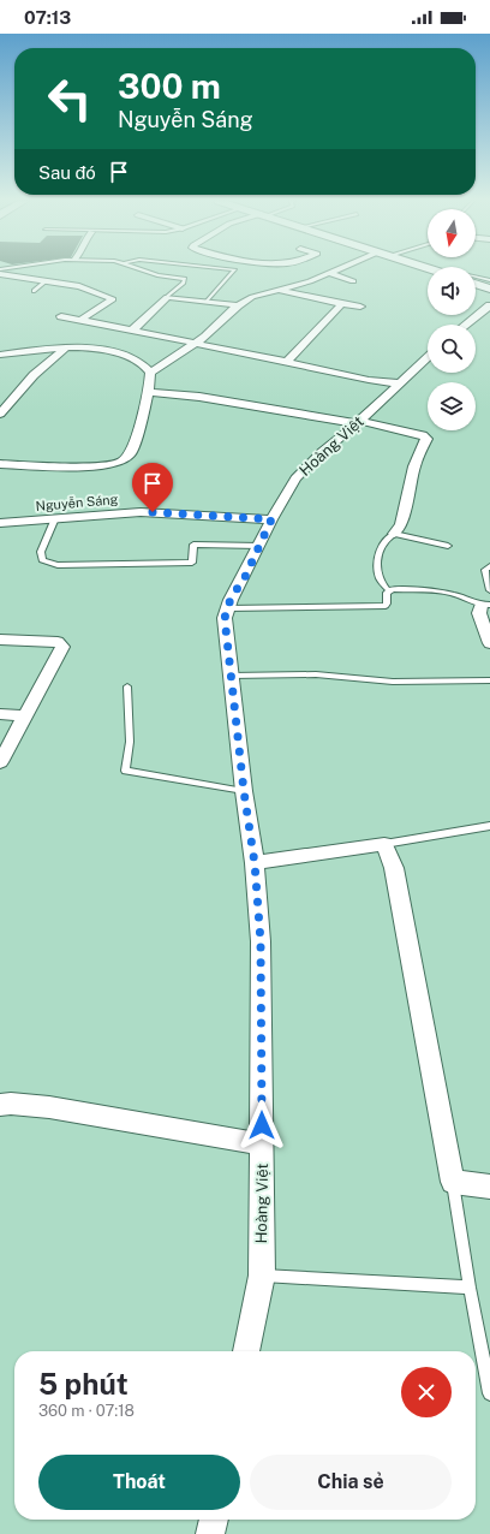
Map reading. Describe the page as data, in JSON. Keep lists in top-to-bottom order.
{
  "streets": {
    "street": ["Hoàng Việt", "Nguyễn Sáng"]
  },
  "crossings": [
    ["Hoàng Việt", "Nguyễn Sáng"]
  ],
  "north": "bottom",
  "page": {
    "status": "07:13",
    "turn": ["300 m", "Nguyễn Sáng"],
    "then": "Sau đó",
    "heading": ["5 phút", "360 m · 07:18"],
    "buttons": ["Thoát", "Chia sẻ"]
  }
}
